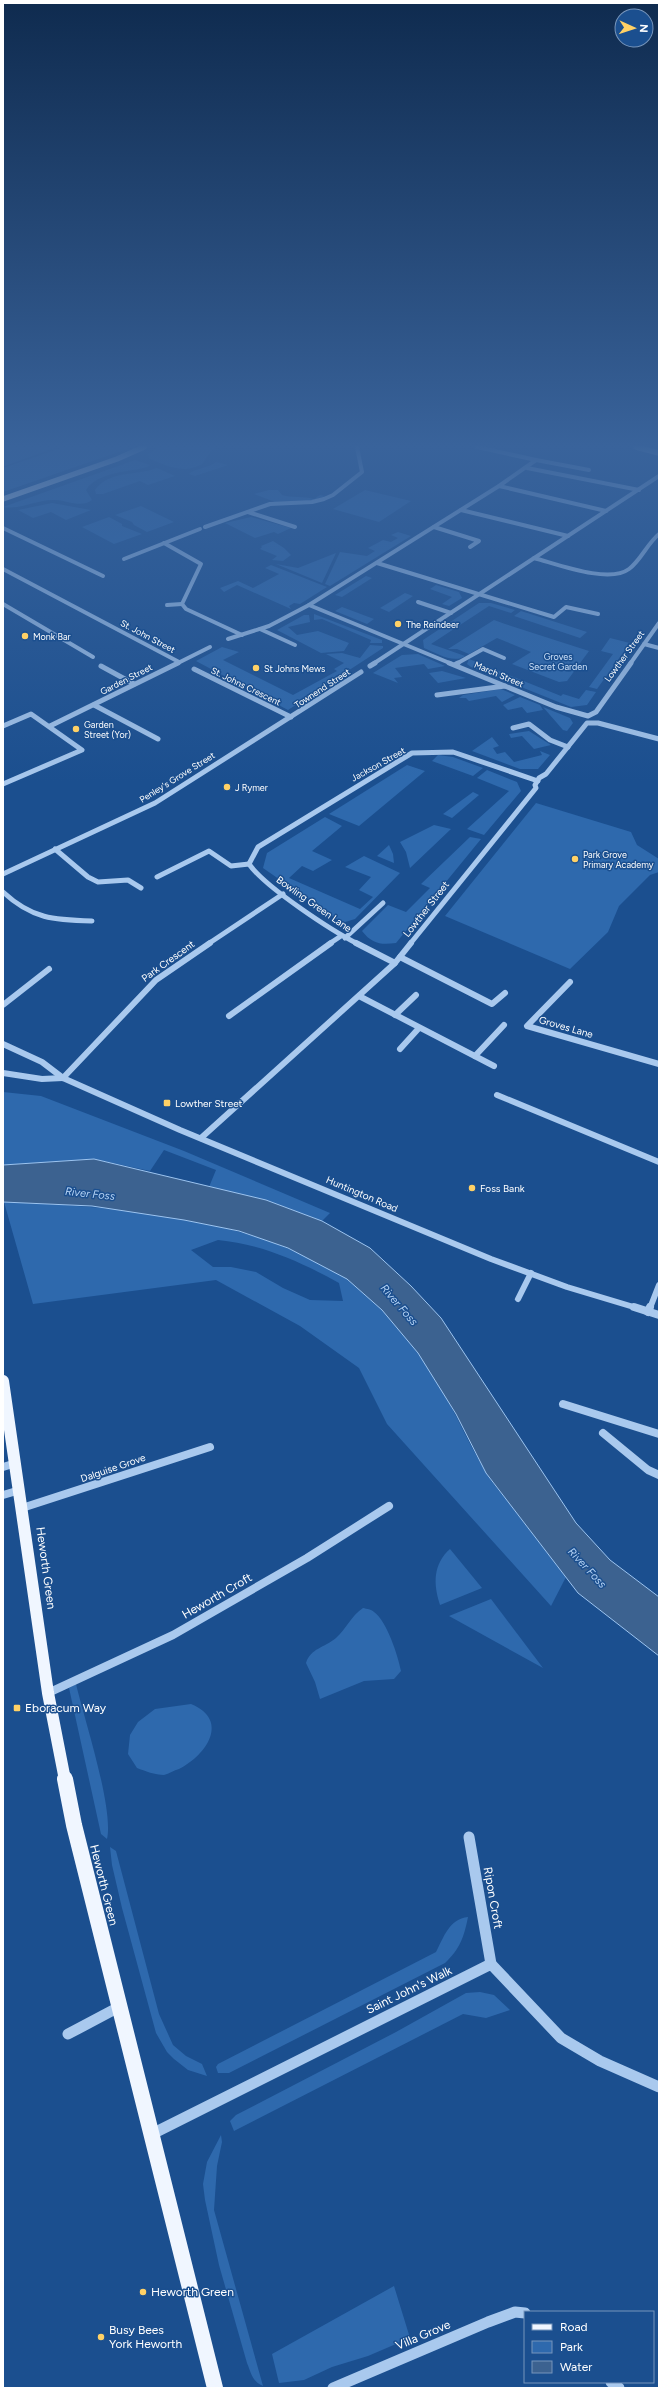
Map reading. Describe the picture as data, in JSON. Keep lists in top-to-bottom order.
{
  "streets": {
    "main road": ["Heworth Green"],
    "street": [
      "St. John Street",
      "Lowther Street",
      "March Street",
      "Garden Street",
      "St. Johns Crescent",
      "Townend Street",
      "Jackson Street",
      "Penley's Grove Street",
      "Bowling Green Lane",
      "Park Crescent",
      "Groves Lane",
      "Huntington Road",
      "Dalguise Grove",
      "Heworth Croft",
      "Ripon Croft",
      "Saint John's Walk",
      "Villa Grove"
    ]
  },
  "crossings": [
    ["St. John Street", "Garden Street"],
    ["Lowther Street", "March Street"],
    ["Lowther Street", "Jackson Street"],
    ["Lowther Street", "Bowling Green Lane"],
    ["Lowther Street", "Huntington Road"],
    ["St. Johns Crescent", "Townend Street"],
    ["St. Johns Crescent", "Penley's Grove Street"],
    ["Townend Street", "Penley's Grove Street"],
    ["Jackson Street", "Bowling Green Lane"],
    ["Bowling Green Lane", "Park Crescent"],
    ["Park Crescent", "Huntington Road"],
    ["Dalguise Grove", "Heworth Green"],
    ["Heworth Green", "Heworth Croft"],
    ["Heworth Green", "Saint John's Walk"],
    ["Ripon Croft", "Saint John's Walk"]
  ],
  "water": ["River Foss"],
  "parks": ["Groves Secret Garden"],
  "places": {
    "other": [
      "The Reindeer",
      "Monk Bar",
      "St Johns Mews",
      "Garden Street (Yor)",
      "J Rymer",
      "Park Grove Primary Academy",
      "Foss Bank",
      "Heworth Green",
      "Busy Bees York Heworth"
    ],
    "transit": ["Lowther Street", "Eboracum Way"]
  },
  "legend": ["Road", "Park", "Water"],
  "north": "right"
}
